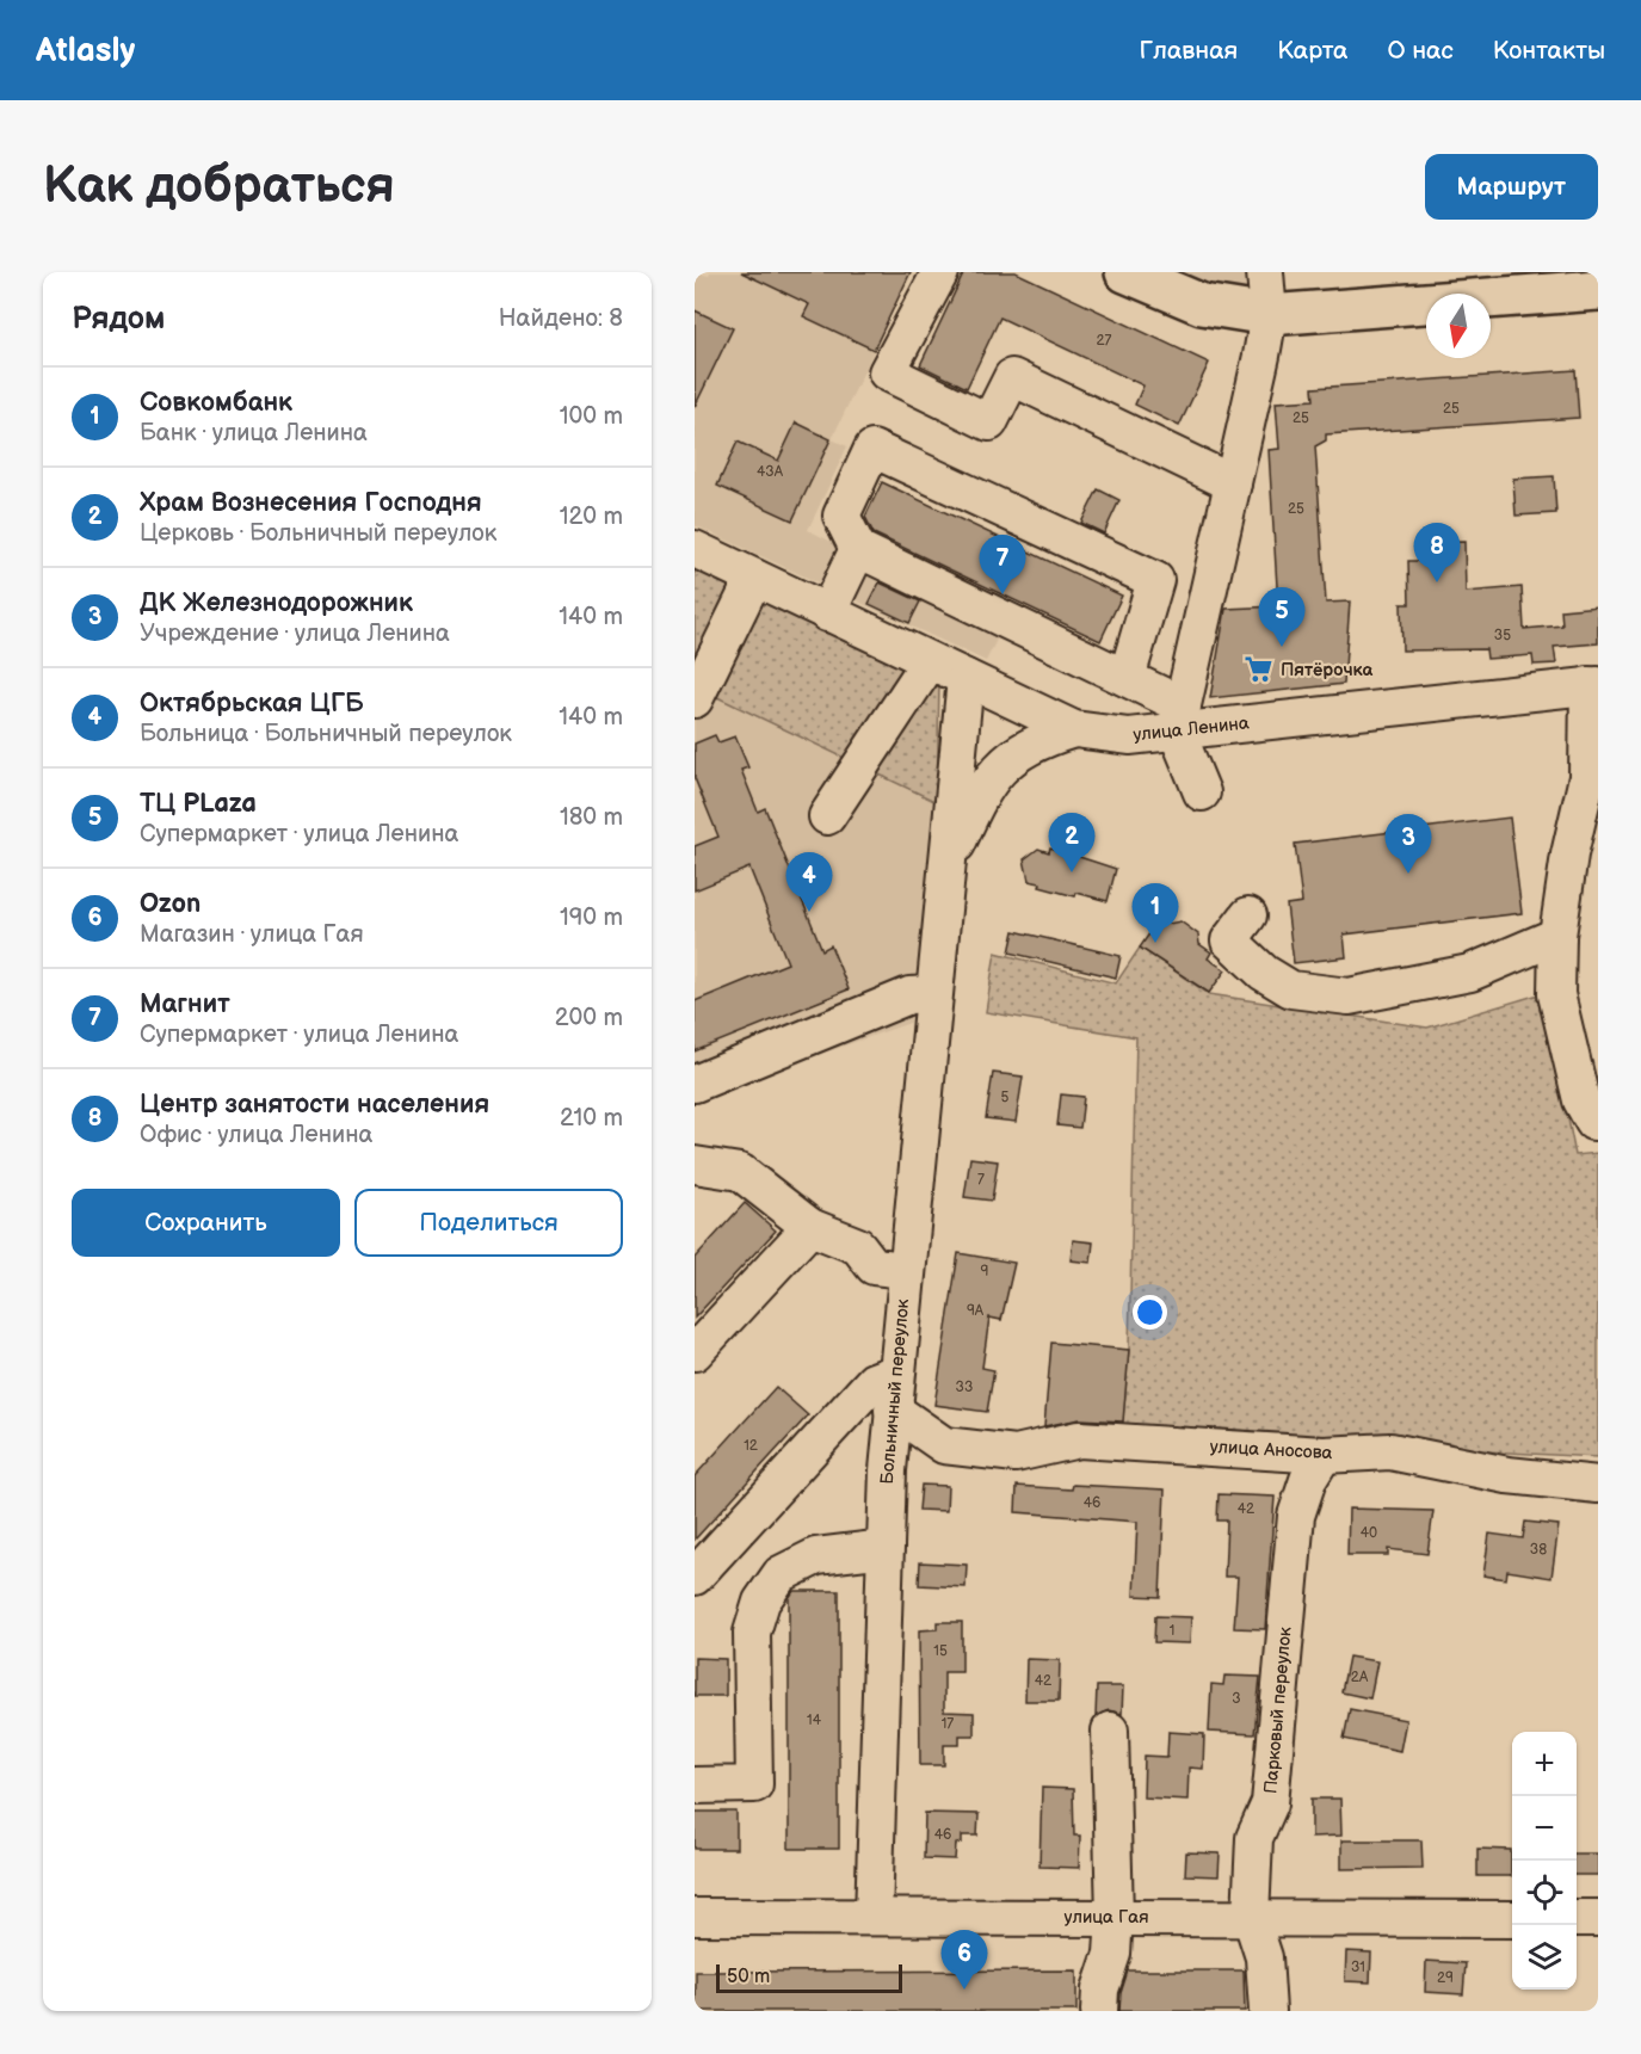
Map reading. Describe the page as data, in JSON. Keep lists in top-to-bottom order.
{
  "streets": {
    "street": [
      "улица Ленина",
      "Больничный переулок",
      "улица Аносова",
      "Парковый переулок",
      "улица Гая"
    ]
  },
  "crossings": [
    ["улица Ленина", "Больничный переулок"],
    ["Больничный переулок", "улица Аносова"],
    ["Больничный переулок", "улица Гая"],
    ["улица Аносова", "Парковый переулок"],
    ["Парковый переулок", "улица Гая"]
  ],
  "places": {
    "supermarket": ["Пятёрочка"]
  },
  "house_numbers": [
    "27",
    "25",
    "25",
    "43А",
    "25",
    "35",
    "5",
    "7",
    "9",
    "9А",
    "33",
    "12",
    "46",
    "42",
    "40",
    "38",
    "1",
    "15",
    "2А",
    "42",
    "3",
    "14",
    "17",
    "46",
    "31",
    "29"
  ],
  "scale_bar": "50 m",
  "north": "bottom",
  "page": {
    "header": "Atlasly",
    "nav": [
      "Главная",
      "Карта",
      "О нас",
      "Контакты"
    ],
    "buttons": [
      "Маршрут",
      ["Сохранить", "Поделиться"]
    ],
    "title": "Как добраться",
    "heading": ["Рядом", "Найдено: 8"],
    "list": [
      {
        "mark": "1",
        "name": "Совкомбанк",
        "note": "Банк · улица Ленина",
        "value": "100 m"
      },
      {
        "mark": "2",
        "name": "Храм Вознесения Господня",
        "note": "Церковь · Больничный переулок",
        "value": "120 m"
      },
      {
        "mark": "3",
        "name": "ДК Железнодорожник",
        "note": "Учреждение · улица Ленина",
        "value": "140 m"
      },
      {
        "mark": "4",
        "name": "Октябрьская ЦГБ",
        "note": "Больница · Больничный переулок",
        "value": "140 m"
      },
      {
        "mark": "5",
        "name": "ТЦ PLaza",
        "note": "Супермаркет · улица Ленина",
        "value": "180 m"
      },
      {
        "mark": "6",
        "name": "Ozon",
        "note": "Магазин · улица Гая",
        "value": "190 m"
      },
      {
        "mark": "7",
        "name": "Магнит",
        "note": "Супермаркет · улица Ленина",
        "value": "200 m"
      },
      {
        "mark": "8",
        "name": "Центр занятости населения",
        "note": "Офис · улица Ленина",
        "value": "210 m"
      }
    ],
    "pins": [
      "8",
      "7",
      "5",
      "2",
      "3",
      "4",
      "1",
      "6"
    ],
    "map_buttons": ["+", "−"],
    "scale": "50 m"
  }
}
